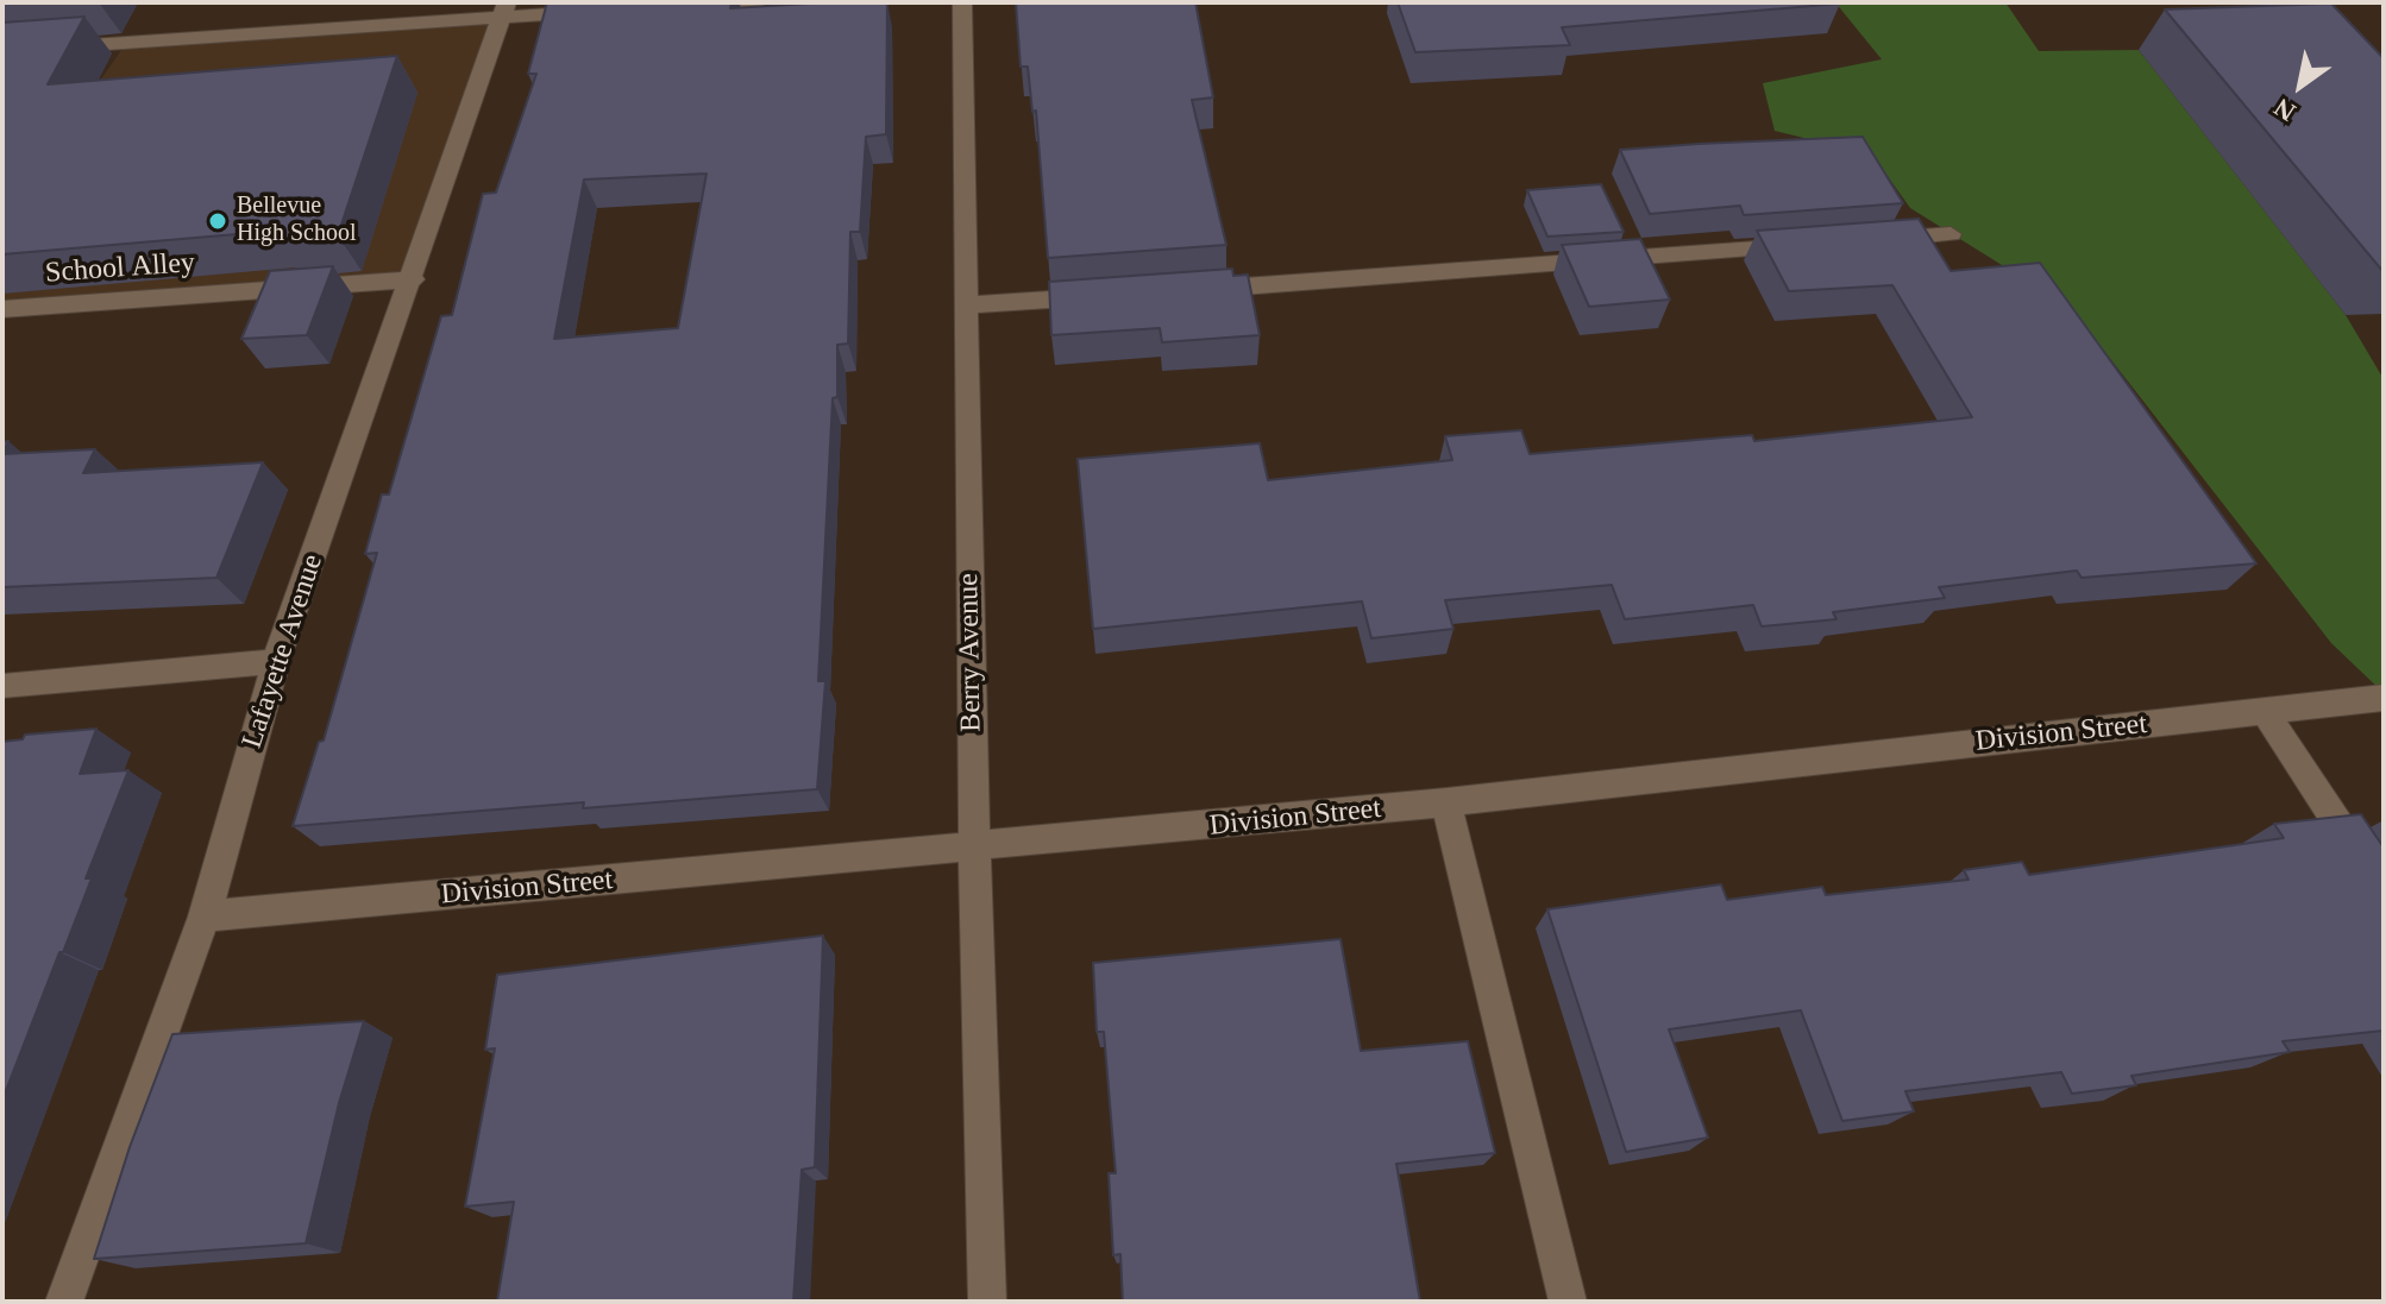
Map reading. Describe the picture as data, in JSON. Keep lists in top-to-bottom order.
{
  "streets": {
    "street": [
      "School Alley",
      "Lafayette Avenue",
      "Berry Avenue",
      "Division Street"
    ]
  },
  "crossings": [
    ["School Alley", "Lafayette Avenue"],
    ["Lafayette Avenue", "Division Street"],
    ["Berry Avenue", "Division Street"]
  ],
  "places": ["Bellevue High School"],
  "north": "bottom left"
}
